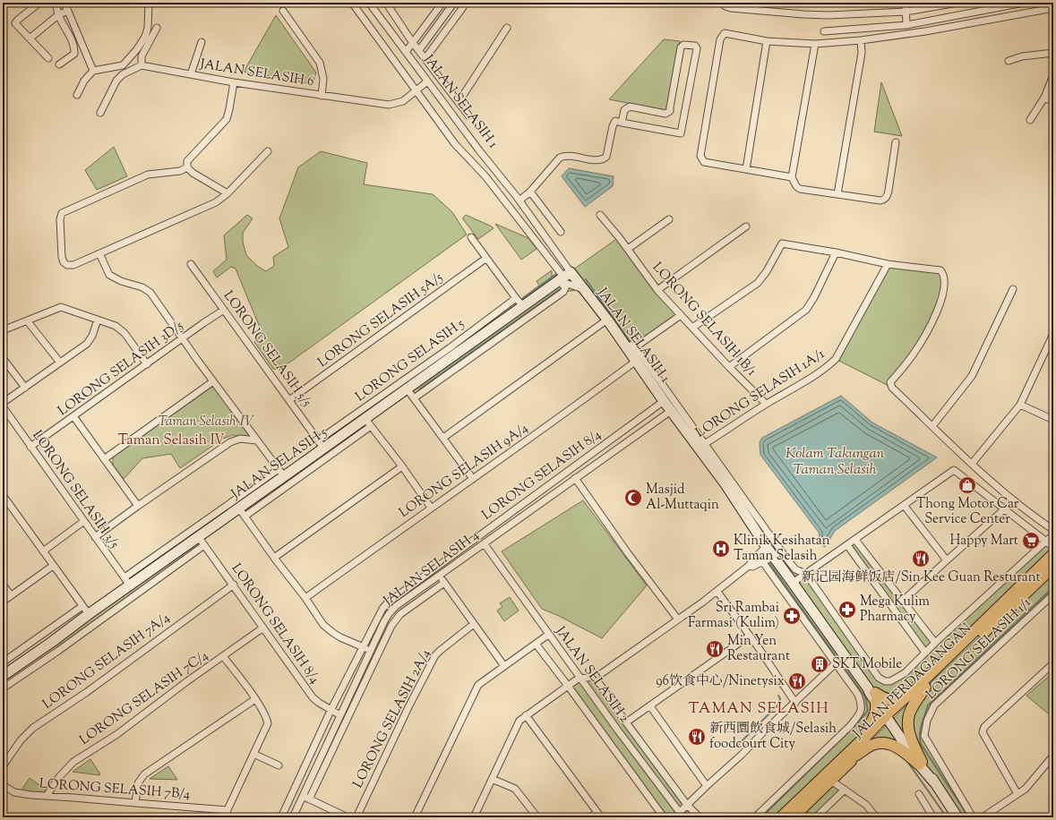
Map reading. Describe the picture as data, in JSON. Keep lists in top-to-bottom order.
{
  "streets": {
    "main road": ["JALAN PERDAGANGAN"],
    "street": [
      "JALAN SELASIH 6",
      "JALAN SELASIH 1",
      "LORONG SELASIH 1B/1",
      "LORONG SELASIH 5A/5",
      "LORONG SELASIH 5/5",
      "LORONG SELASIH 5",
      "LORONG SELASIH 3D/5",
      "LORONG SELASIH 1A/1",
      "JALAN SELASIH 5",
      "LORONG SELASIH 9A/4",
      "LORONG SELASIH 8/4",
      "LORONG SELASIH 3/5",
      "JALAN SELASIH 4",
      "LORONG SELASIH 1/1",
      "LORONG SELASIH 7A/4",
      "JALAN SELASIH 2",
      "LORONG SELASIH 7C/4",
      "LORONG SELASIH 2A/4",
      "LORONG SELASIH 7B/4"
    ]
  },
  "crossings": [
    ["JALAN SELASIH 6", "JALAN SELASIH 1"],
    ["JALAN SELASIH 1", "LORONG SELASIH 1A/1"],
    ["JALAN SELASIH 1", "JALAN SELASIH 5"],
    ["JALAN SELASIH 1", "LORONG SELASIH 9A/4"],
    ["JALAN SELASIH 1", "LORONG SELASIH 8/4"],
    ["JALAN SELASIH 1", "JALAN SELASIH 4"],
    ["JALAN SELASIH 1", "JALAN PERDAGANGAN"],
    ["LORONG SELASIH 1B/1", "LORONG SELASIH 1A/1"],
    ["LORONG SELASIH 5A/5", "LORONG SELASIH 5/5"],
    ["LORONG SELASIH 5/5", "LORONG SELASIH 5"],
    ["LORONG SELASIH 5/5", "LORONG SELASIH 3D/5"],
    ["LORONG SELASIH 5/5", "JALAN SELASIH 5"],
    ["LORONG SELASIH 5", "JALAN SELASIH 5"],
    ["LORONG SELASIH 3D/5", "LORONG SELASIH 3/5"],
    ["JALAN SELASIH 5", "LORONG SELASIH 8/4"],
    ["JALAN SELASIH 5", "LORONG SELASIH 3/5"],
    ["LORONG SELASIH 8/4", "JALAN SELASIH 4"],
    ["LORONG SELASIH 8/4", "LORONG SELASIH 7A/4"],
    ["LORONG SELASIH 8/4", "LORONG SELASIH 7C/4"],
    ["JALAN SELASIH 4", "JALAN SELASIH 2"],
    ["LORONG SELASIH 7C/4", "LORONG SELASIH 7B/4"]
  ],
  "districts": ["Taman Selasih Ⅳ", "TAMAN SELASIH"],
  "water": ["Kolam Takungan Taman Selasih"],
  "parks": ["Taman Selasih Ⅳ"],
  "places": {
    "shop": ["Thong Motor Car Service Center"],
    "mosque": ["Masjid Al-Muttaqin"],
    "supermarket": ["Happy Mart"],
    "hospital": ["Klinik Kesihatan Taman Selasih"],
    "restaurant": [
      "新记园海鲜饭店/Sin Kee Guan Resturant",
      "Min Yen Restaurant",
      "96饮食中心/Ninetysix",
      "新西圜飲食城/Selasih foodcourt City"
    ],
    "pharmacy": ["Mega Kulim Pharmacy", "Sri Rambai Farmasi (Kulim)"],
    "building": ["SKT Mobile"]
  }
}
